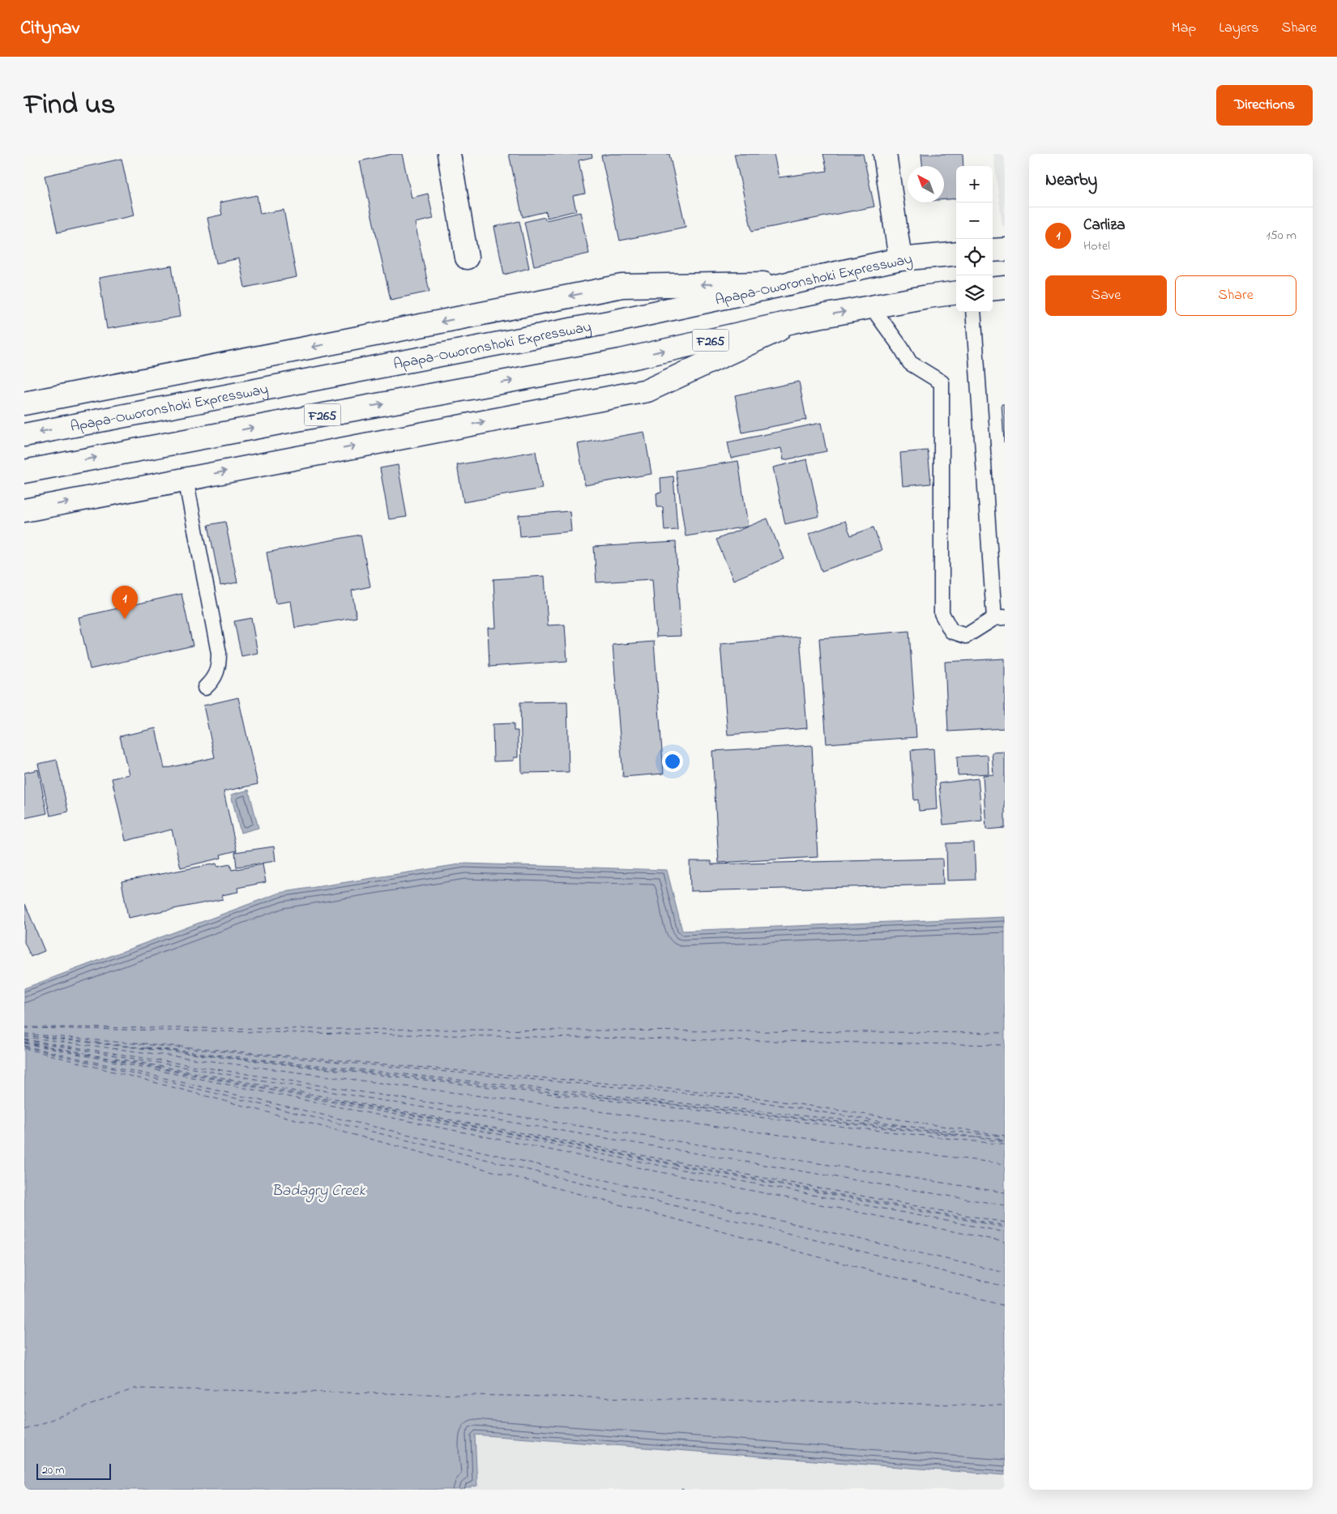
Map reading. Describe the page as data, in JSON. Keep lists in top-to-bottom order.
{
  "streets": {
    "main road": ["Apapa-Oworonshoki Expressway", "F265"]
  },
  "water": ["Badagry Creek"],
  "scale_bar": "20 m",
  "north": "top left",
  "page": {
    "header": "Citynav",
    "nav": ["Map", "Layers", "Share"],
    "title": "Find us",
    "buttons": [
      "Directions",
      ["Save", "Share"]
    ],
    "heading": "Nearby",
    "map_buttons": ["+", "−"],
    "list": [
      {
        "mark": "1",
        "name": "Carliza",
        "note": "Hotel",
        "value": "150 m"
      }
    ],
    "pins": "1",
    "scale": "20 m"
  }
}
